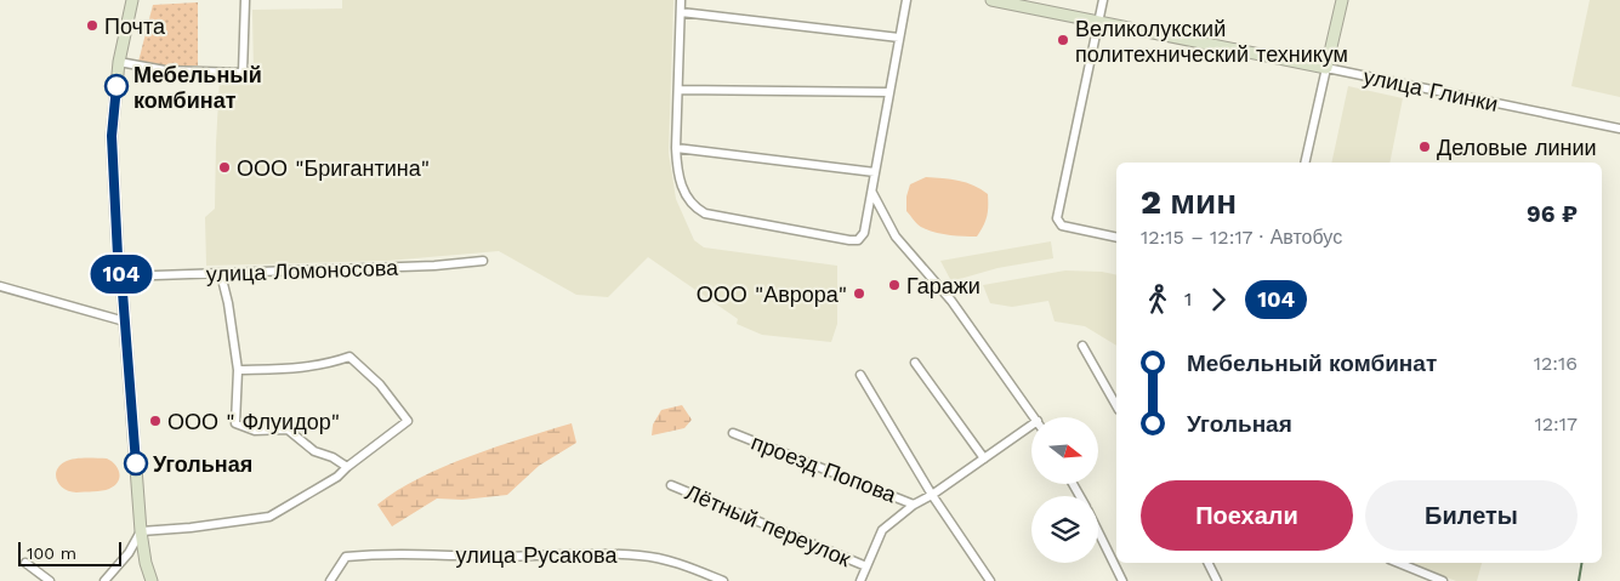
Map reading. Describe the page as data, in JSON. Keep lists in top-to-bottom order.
{
  "streets": {
    "main road": ["улица Глинки"],
    "street": [
      "улица Ломоносова",
      "проезд Попова",
      "Лётный переулок",
      "улица Русакова"
    ]
  },
  "places": [
    "Почта",
    "Великолукский политехнический техникум",
    "Мебельный комбинат",
    "Деловые линии",
    "ООО \"Бригантина\"",
    "Гаражи",
    "ООО \"Аврора\"",
    "ООО \" Флуидор\"",
    "Угольная"
  ],
  "lines": ["bus line 104"],
  "scale_bar": "100 m",
  "north": "right",
  "page": {
    "on_map": "104",
    "heading": ["2 мин", "12:15 – 12:17 · Автобус", "96 ₽"],
    "legs": ["1", "104"],
    "list": [
      {
        "name": "Мебельный комбинат",
        "value": "12:16"
      },
      {
        "name": "Угольная",
        "value": "12:17"
      }
    ],
    "buttons": ["Поехали", "Билеты"],
    "scale": "100 m"
  }
}
